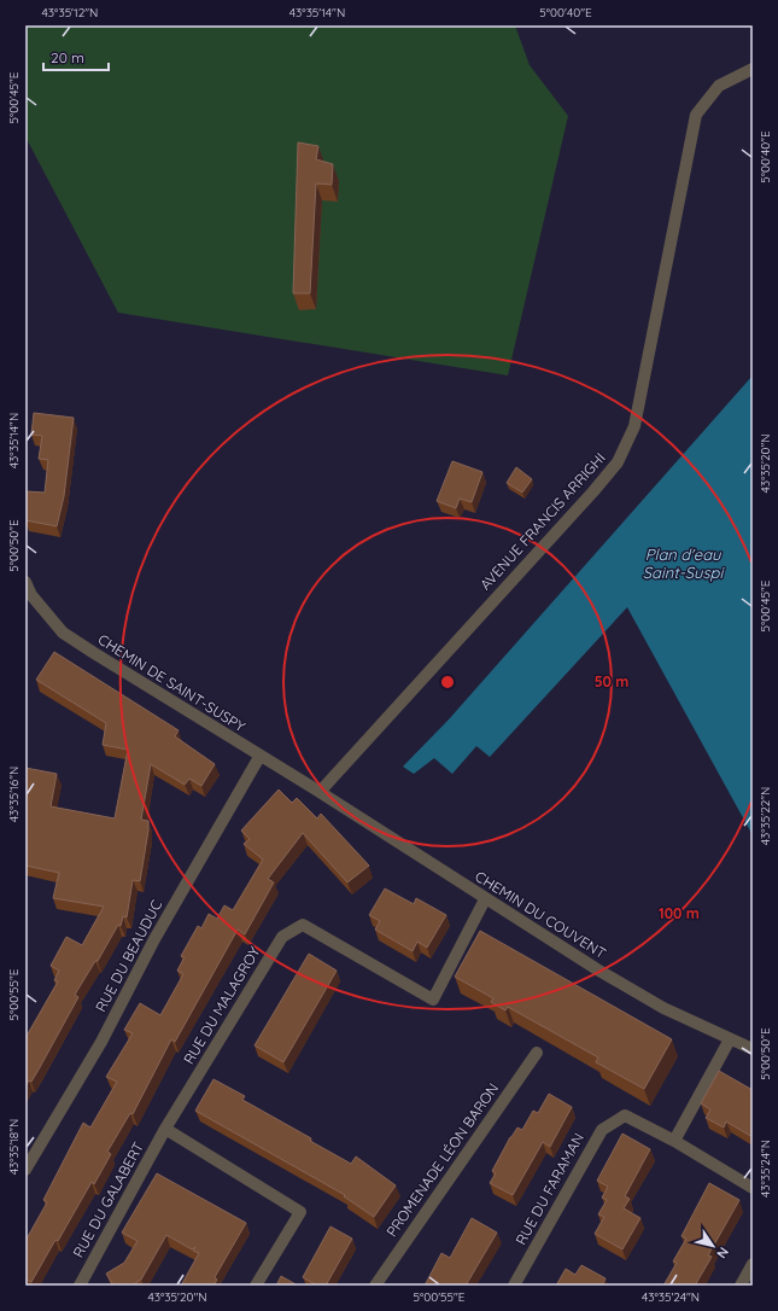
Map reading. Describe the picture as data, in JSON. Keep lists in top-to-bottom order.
{
  "streets": {
    "street": [
      "AVENUE FRANCIS ARRIGHI",
      "CHEMIN DE SAINT-SUSPY",
      "CHEMIN DU COUVENT",
      "RUE DU BEAUDUC",
      "RUE DU MALAGROY",
      "PROMENADE LÉON BARON",
      "RUE DU FARAMAN",
      "RUE DU GALABERT"
    ]
  },
  "crossings": [
    ["AVENUE FRANCIS ARRIGHI", "CHEMIN DE SAINT-SUSPY"],
    ["AVENUE FRANCIS ARRIGHI", "CHEMIN DU COUVENT"],
    ["CHEMIN DE SAINT-SUSPY", "CHEMIN DU COUVENT"],
    ["CHEMIN DE SAINT-SUSPY", "RUE DU BEAUDUC"],
    ["CHEMIN DU COUVENT", "RUE DU MALAGROY"],
    ["RUE DU MALAGROY", "RUE DU GALABERT"]
  ],
  "water": ["Plan d'eau Saint-Suspi"],
  "scale_bar": "20 m",
  "north": "bottom right",
  "coordinates": [
    "43°35'12\"N",
    "43°35'14\"N",
    "5°00'40\"E",
    "5°00'45\"E",
    "43°35'20\"N",
    "5°00'50\"E",
    "43°35'16\"N",
    "43°35'22\"N",
    "5°00'55\"E",
    "43°35'18\"N",
    "43°35'24\"N"
  ],
  "rings": ["50 m", "100 m"]
}
